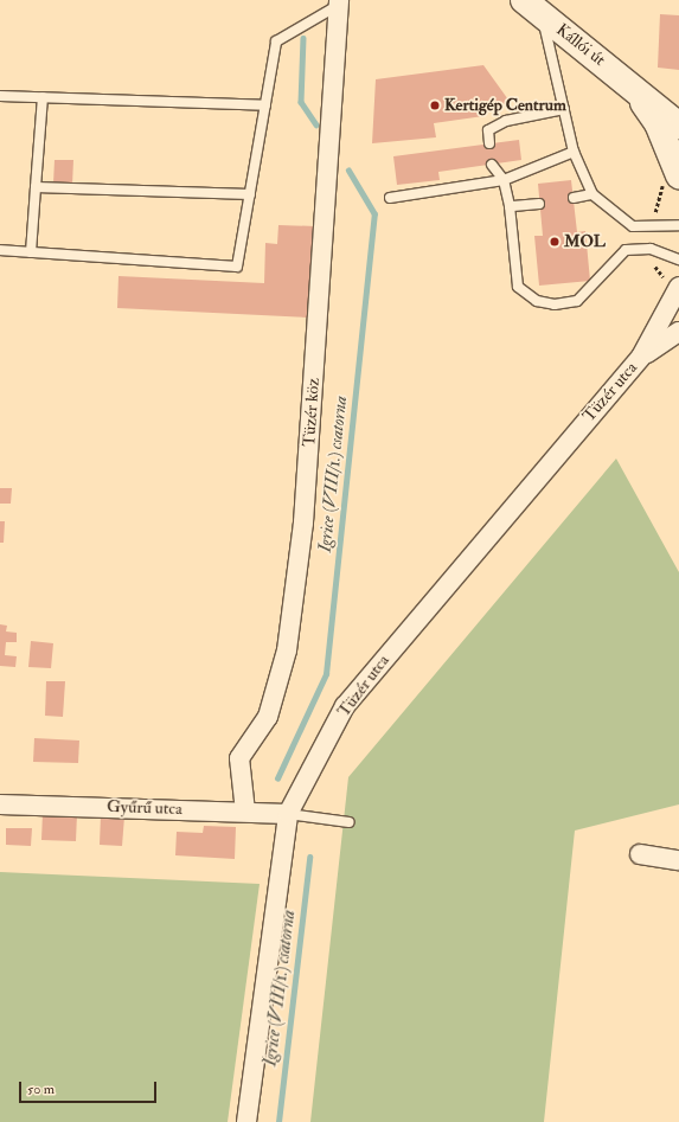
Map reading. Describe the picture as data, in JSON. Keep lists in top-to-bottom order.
{
  "streets": {
    "main road": ["Kállói út"],
    "street": ["Tüzér utca", "Tüzér köz", "Gyűrű utca"]
  },
  "crossings": [
    ["Tüzér utca", "Gyűrű utca"],
    ["Tüzér köz", "Gyűrű utca"]
  ],
  "water": ["Igrice (VIII/1.) csatorna"],
  "places": ["Kertigép Centrum", "MOL"],
  "scale_bar": "50 m"
}
